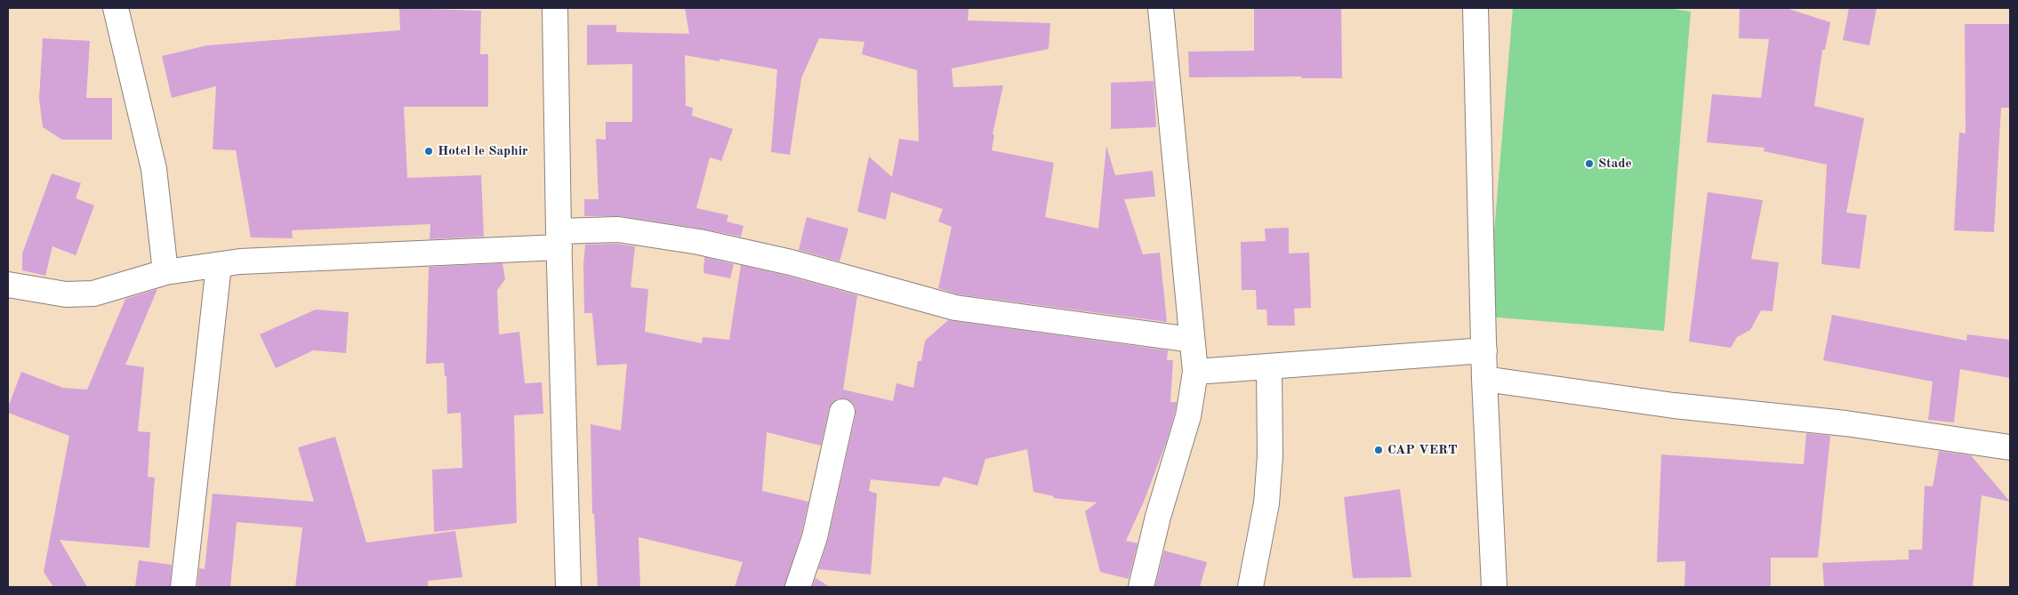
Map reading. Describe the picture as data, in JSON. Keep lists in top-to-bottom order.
{
  "places": ["Hotel le Saphir", "Stade", "CAP VERT"]
}
